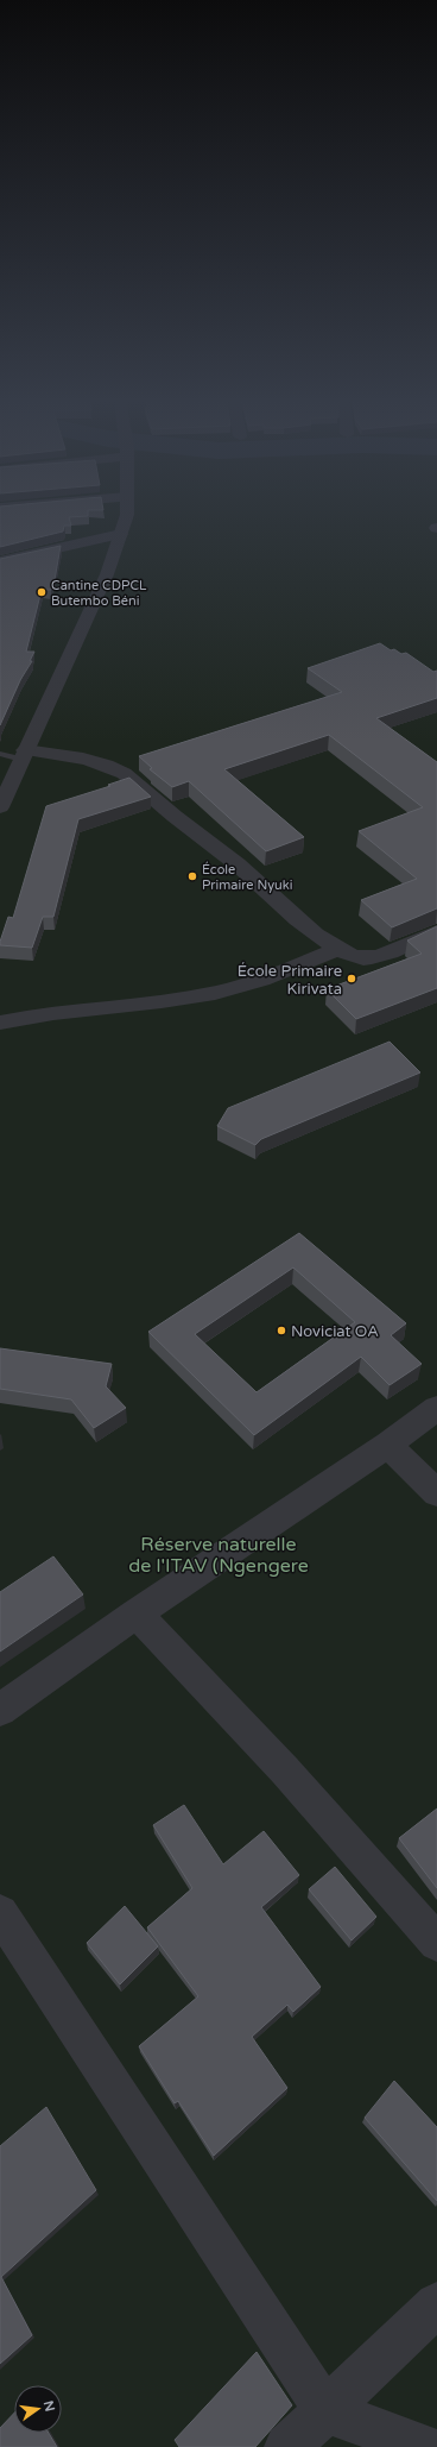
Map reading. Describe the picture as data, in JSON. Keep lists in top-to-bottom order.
{
  "parks": ["Réserve naturelle de l'ITAV (Ngengere"],
  "places": [
    "Cantine CDPCL Butembo Béni",
    "École Primaire Nyuki",
    "École Primaire Kirivata",
    "Noviciat OA"
  ],
  "north": "right"
}
